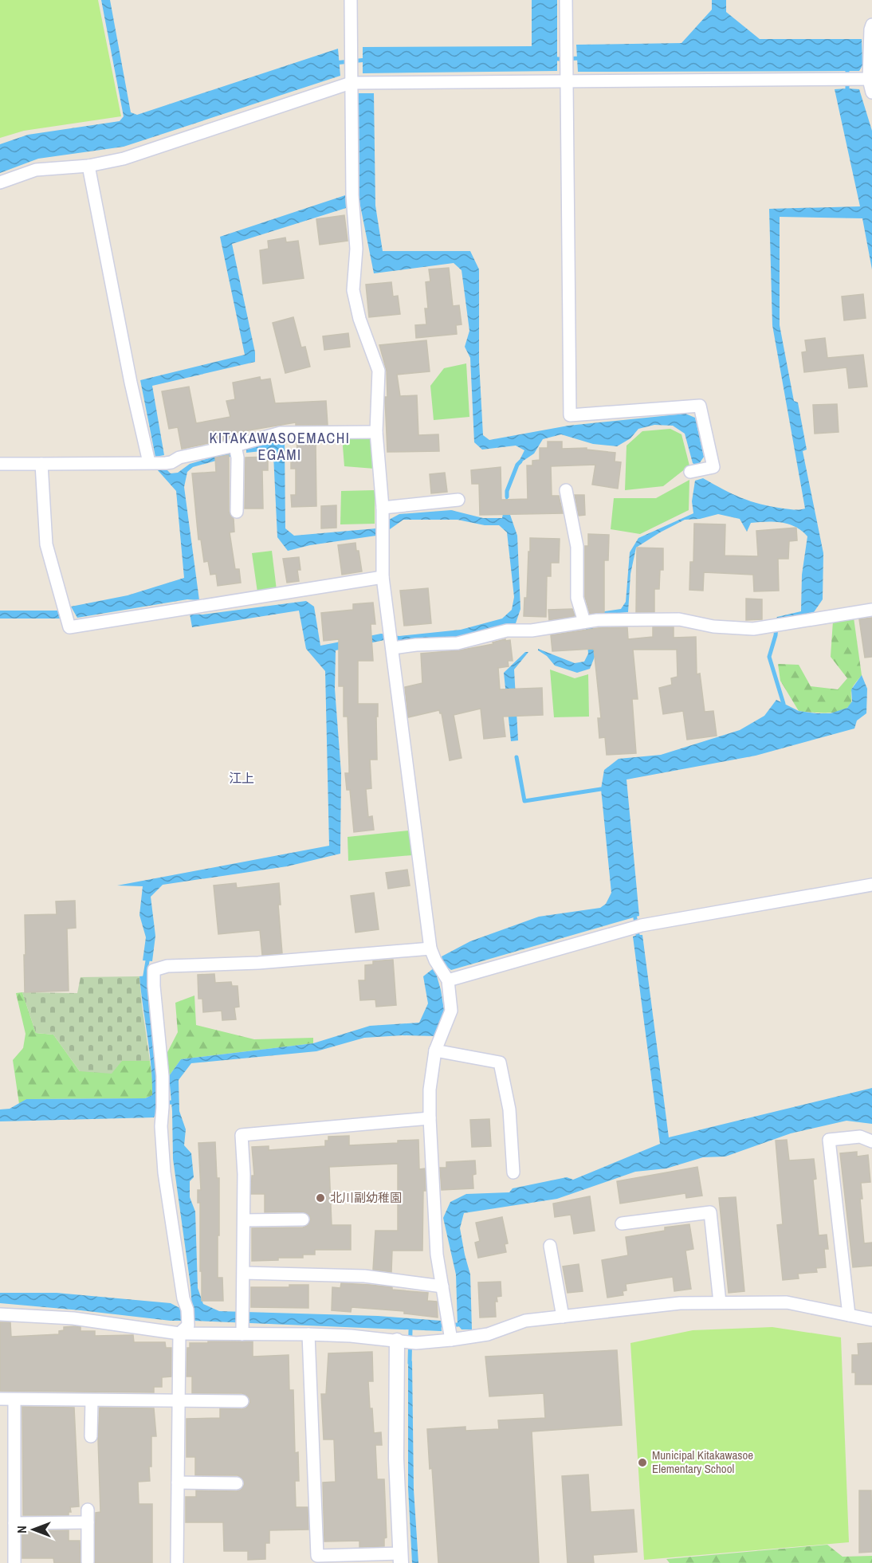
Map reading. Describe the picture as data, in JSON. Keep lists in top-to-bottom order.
{
  "districts": ["KITAKAWASOEMACHI EGAMI", "江上"],
  "places": ["北川副幼稚園", "Municipal Kitakawasoe Elementary School"],
  "north": "left"
}
